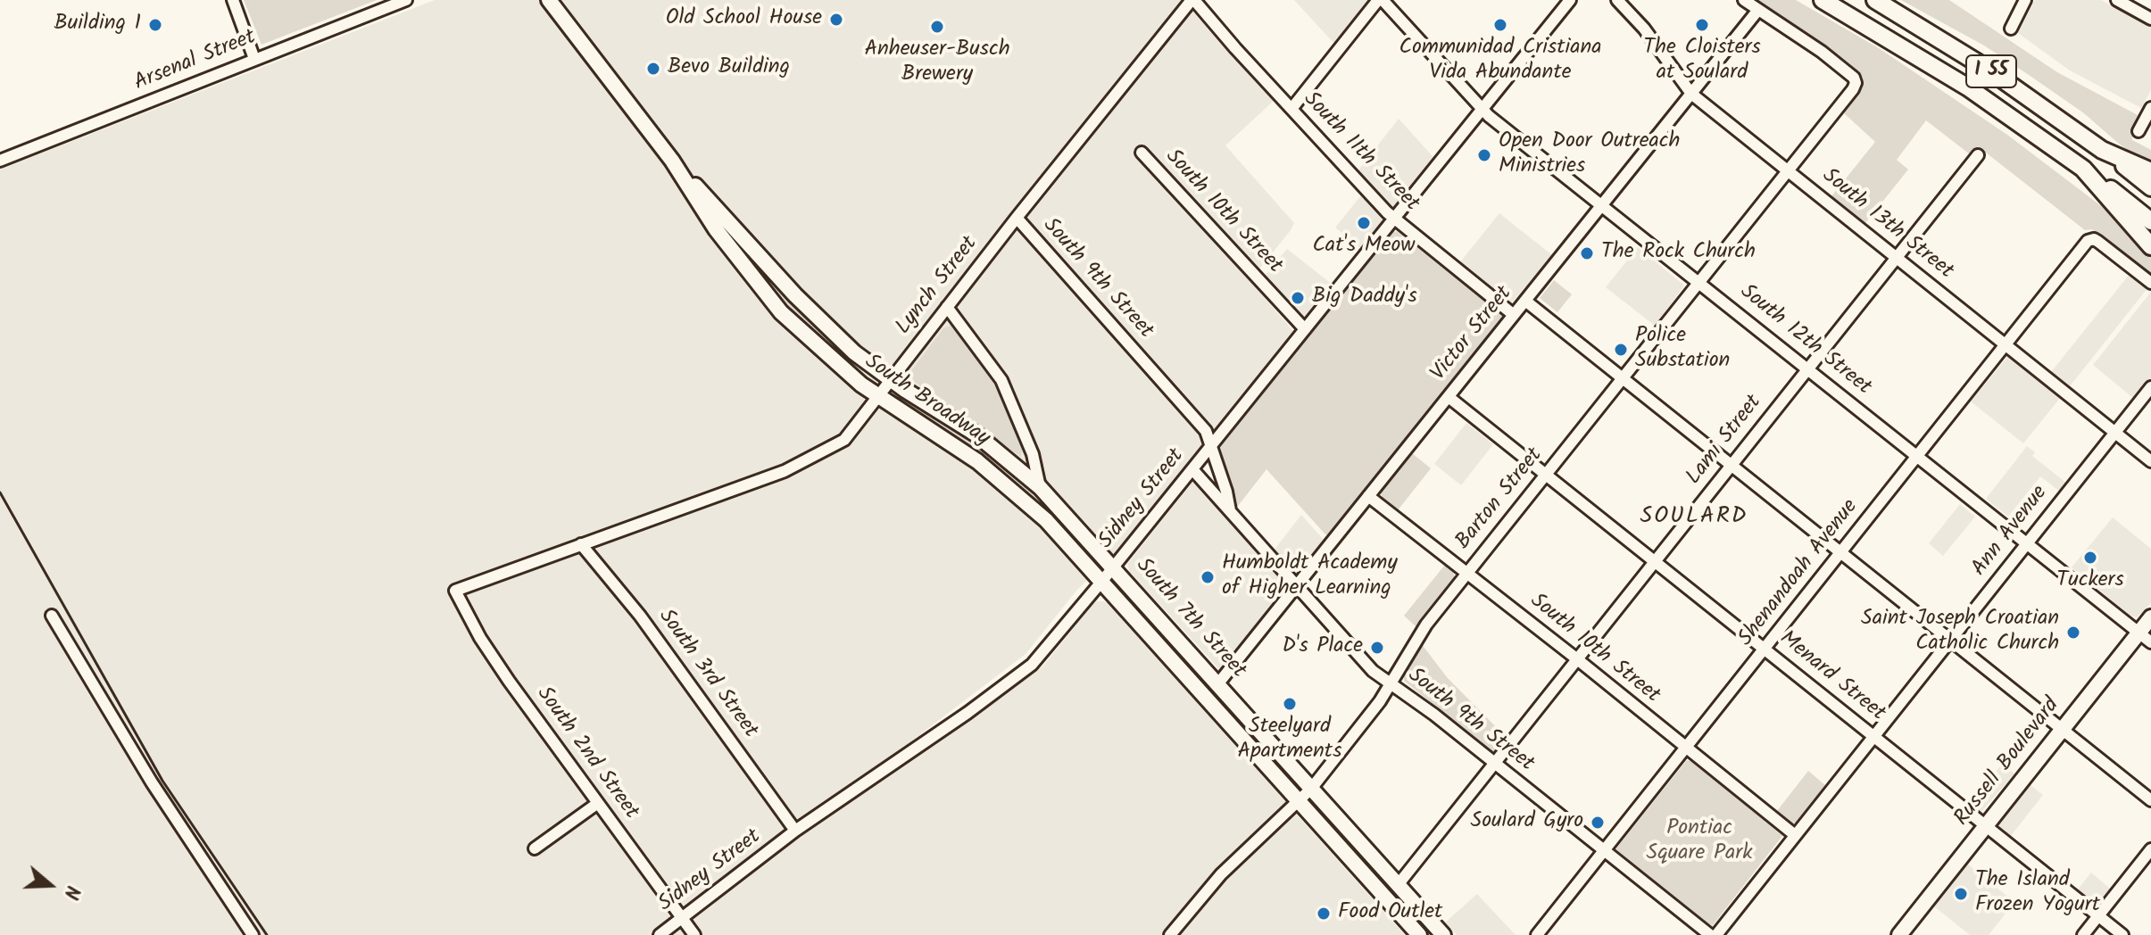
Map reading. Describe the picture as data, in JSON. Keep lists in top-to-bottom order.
{
  "streets": {
    "highway": ["I 55"],
    "main road": ["South Broadway", "South 7th Street", "Russell Boulevard"],
    "street": [
      "Arsenal Street",
      "South 11th Street",
      "South 10th Street",
      "South 13th Street",
      "South 9th Street",
      "Lynch Street",
      "Victor Street",
      "South 12th Street",
      "Lami Street",
      "Sidney Street",
      "Barton Street",
      "Ann Avenue",
      "Shenandoah Avenue",
      "South 3rd Street",
      "Menard Street",
      "South 2nd Street"
    ]
  },
  "crossings": [
    ["South 11th Street", "Lynch Street"],
    ["South 11th Street", "Victor Street"],
    ["South 11th Street", "Sidney Street"],
    ["South 10th Street", "Victor Street"],
    ["South 10th Street", "Lami Street"],
    ["South 10th Street", "Sidney Street"],
    ["South 10th Street", "Barton Street"],
    ["South 10th Street", "Ann Avenue"],
    ["South 10th Street", "Shenandoah Avenue"],
    ["South 13th Street", "Victor Street"],
    ["South 13th Street", "Lami Street"],
    ["South 13th Street", "Barton Street"],
    ["South 13th Street", "Ann Avenue"],
    ["South 13th Street", "Shenandoah Avenue"],
    ["South 9th Street", "Lynch Street"],
    ["South 9th Street", "Victor Street"],
    ["South 9th Street", "Lami Street"],
    ["South 9th Street", "Sidney Street"],
    ["South 9th Street", "Barton Street"],
    ["South 9th Street", "Shenandoah Avenue"],
    ["Lynch Street", "South Broadway"],
    ["Lynch Street", "South 3rd Street"],
    ["Lynch Street", "South 2nd Street"],
    ["Victor Street", "South 12th Street"],
    ["Victor Street", "Barton Street"],
    ["Victor Street", "South 7th Street"],
    ["Victor Street", "Menard Street"],
    ["South 12th Street", "Lami Street"],
    ["South 12th Street", "Sidney Street"],
    ["South 12th Street", "Barton Street"],
    ["South 12th Street", "Ann Avenue"],
    ["South 12th Street", "Shenandoah Avenue"],
    ["South 12th Street", "Russell Boulevard"],
    ["South Broadway", "South 7th Street"],
    ["Lami Street", "South 7th Street"],
    ["Lami Street", "Menard Street"],
    ["Sidney Street", "South 7th Street"],
    ["Sidney Street", "South 3rd Street"],
    ["Sidney Street", "South 2nd Street"],
    ["Barton Street", "South 7th Street"],
    ["Barton Street", "Menard Street"],
    ["Ann Avenue", "Menard Street"],
    ["Shenandoah Avenue", "Menard Street"],
    ["Menard Street", "Russell Boulevard"]
  ],
  "districts": ["SOULARD"],
  "parks": ["Pontiac Square Park"],
  "places": [
    "Old School House",
    "Building 1",
    "Communidad Cristiana Vida Abundante",
    "The Cloisters at Soulard",
    "Anheuser-Busch Brewery",
    "Bevo Building",
    "Open Door Outreach Ministries",
    "Cat's Meow",
    "The Rock Church",
    "Big Daddy's",
    "Police Substation",
    "Tuckers",
    "Humboldt Academy of Higher Learning",
    "Saint Joseph Croatian Catholic Church",
    "D's Place",
    "Steelyard Apartments",
    "Soulard Gyro",
    "The Island Frozen Yogurt",
    "Food Outlet"
  ],
  "north": "right"
}
